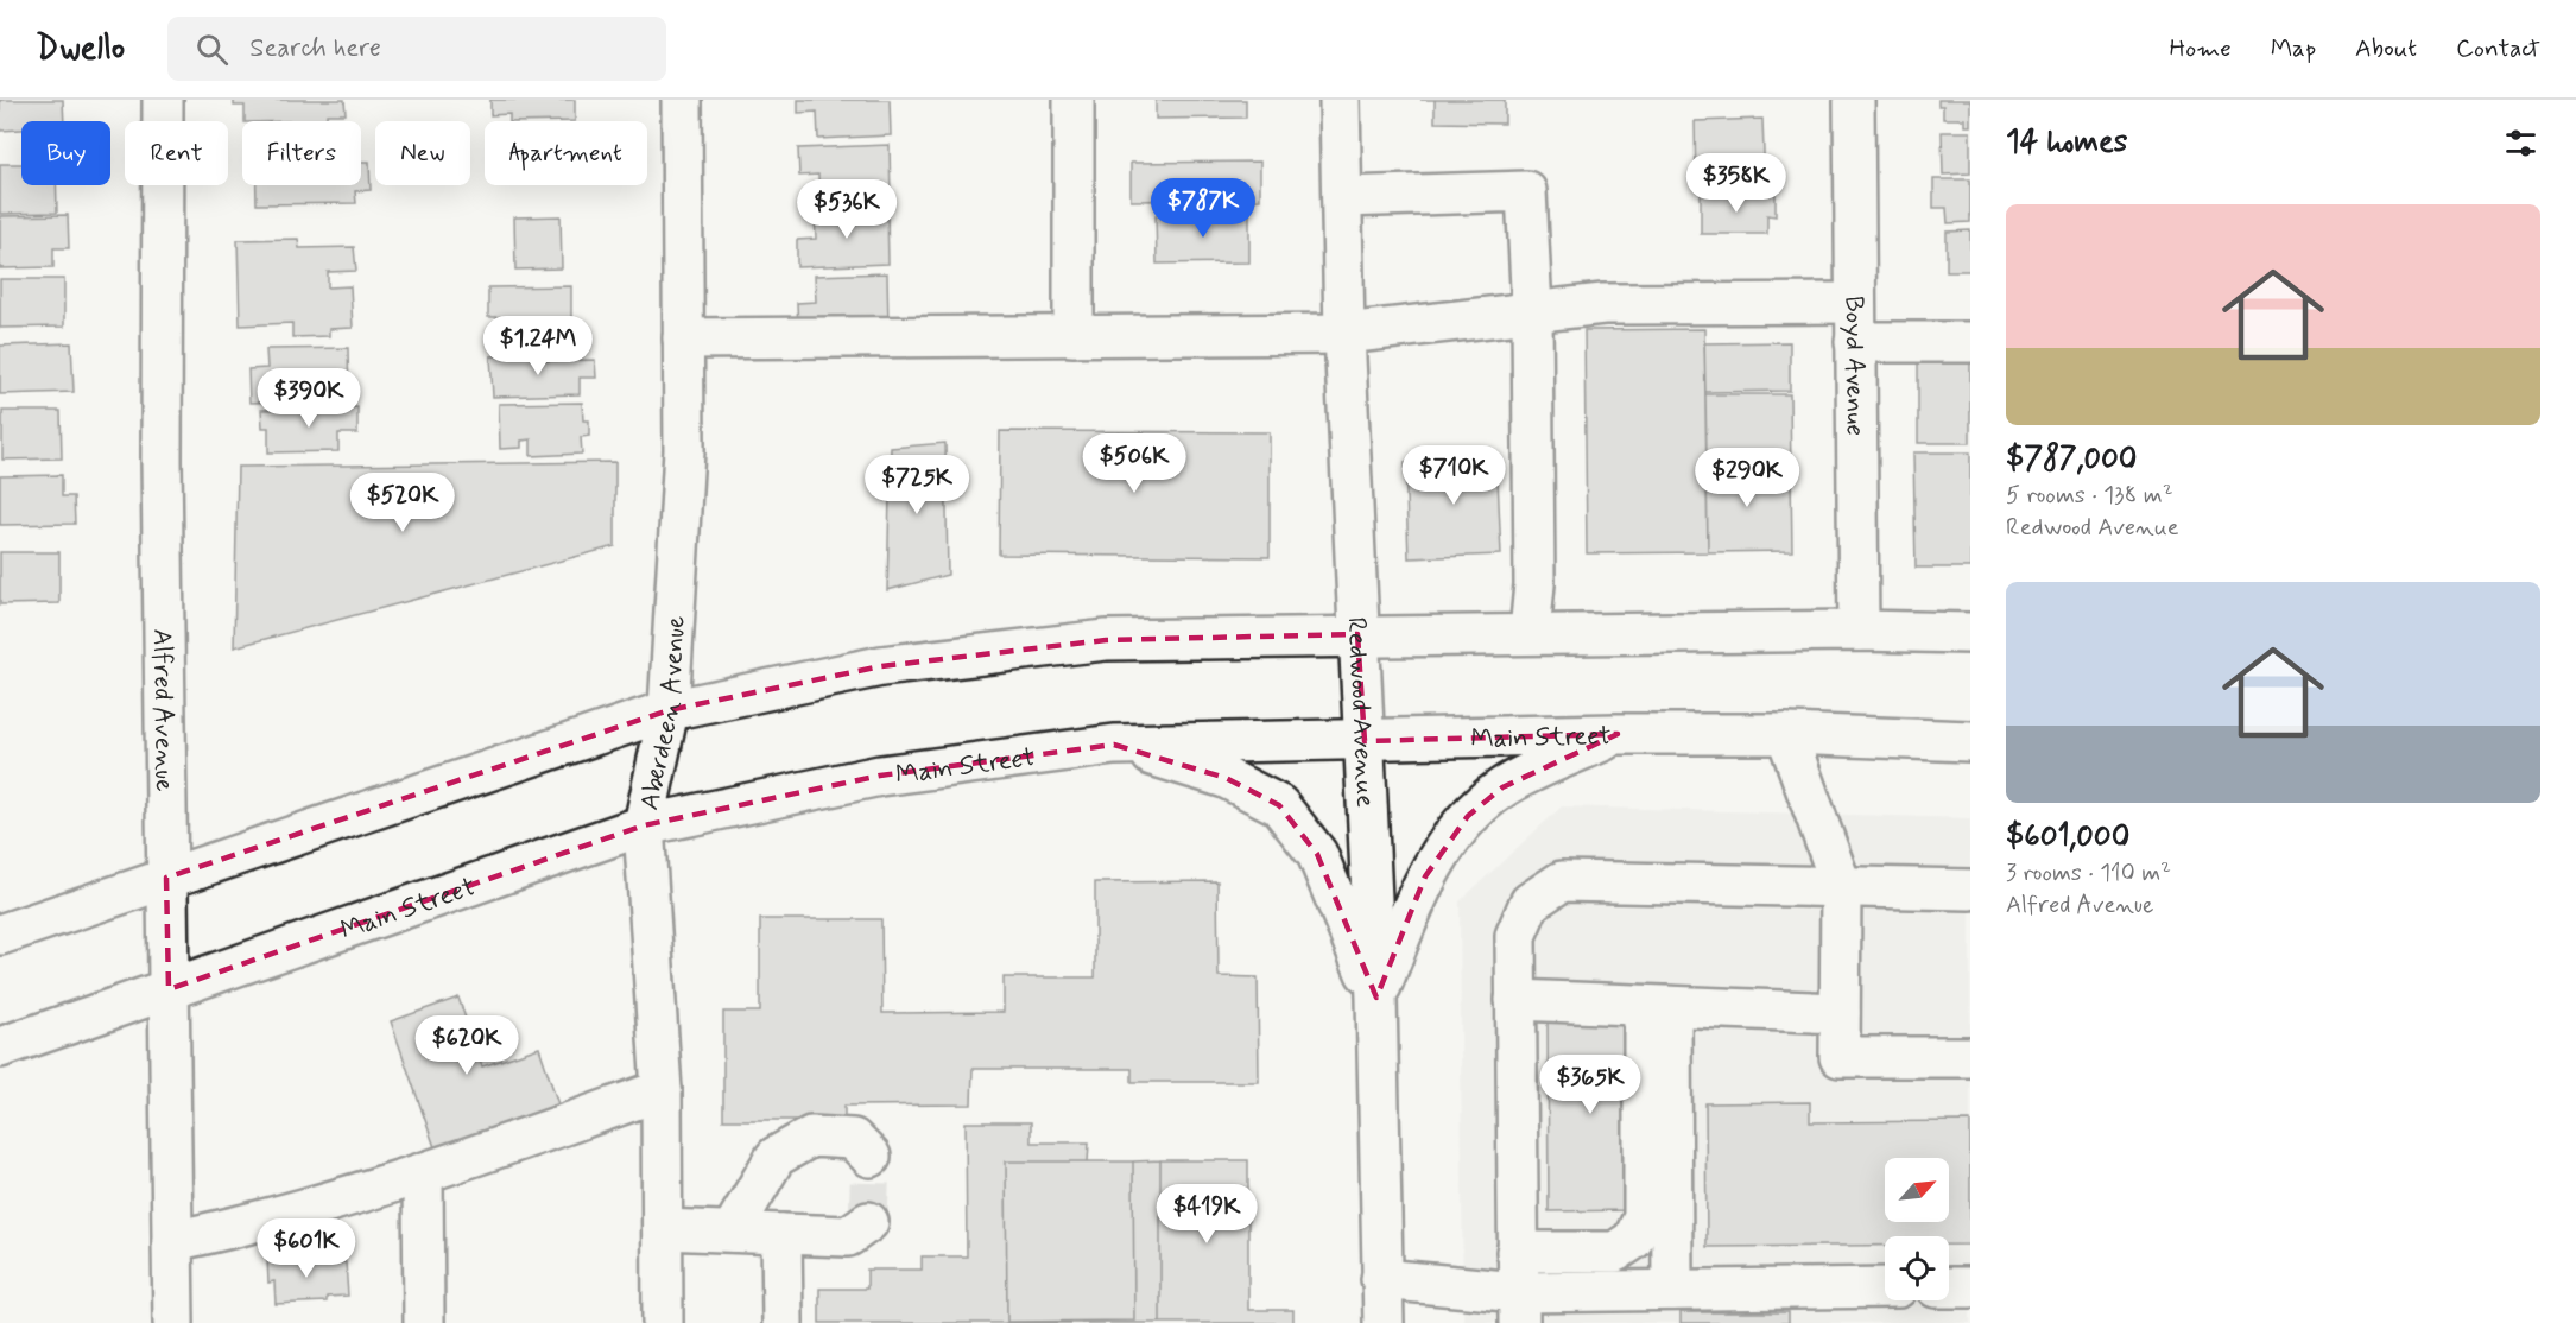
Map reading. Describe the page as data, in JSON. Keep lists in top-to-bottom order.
{
  "streets": {
    "main road": [
      "Boyd Avenue",
      "Alfred Avenue",
      "Aberdeen Avenue",
      "Redwood Avenue",
      "Main Street"
    ]
  },
  "crossings": [
    ["Alfred Avenue", "Main Street"],
    ["Aberdeen Avenue", "Main Street"],
    ["Redwood Avenue", "Main Street"]
  ],
  "north": "top right",
  "page": {
    "header": "Dwello",
    "search": "Search here",
    "nav": [
      "Home",
      "Map",
      "About",
      "Contact"
    ],
    "heading": "14 homes",
    "chip": [
      "Buy",
      "Rent",
      "Filters",
      "New",
      "Apartment"
    ],
    "price": [
      "$358K",
      "$787K",
      "$536K",
      "$1.24M",
      "$390K",
      "$506K",
      "$710K",
      "$290K",
      "$725K",
      "$520K",
      "$620K",
      "$365K",
      "$419K",
      "$601K"
    ],
    "list": [
      {
        "name": "$787,000",
        "note": "5 rooms · 138 m² · Redwood Avenue"
      },
      {
        "name": "$601,000",
        "note": "3 rooms · 110 m² · Alfred Avenue"
      }
    ]
  }
}
